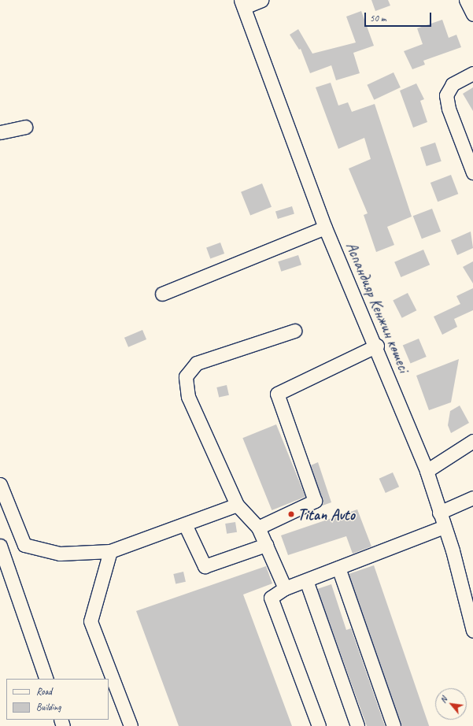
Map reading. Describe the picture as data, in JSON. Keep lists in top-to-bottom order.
{
  "streets": {
    "street": ["Аспандияр Кенжин көшесі"]
  },
  "places": ["Titan Avto"],
  "legend": ["Road", "Building"],
  "scale_bar": "50 m",
  "north": "top left"
}
